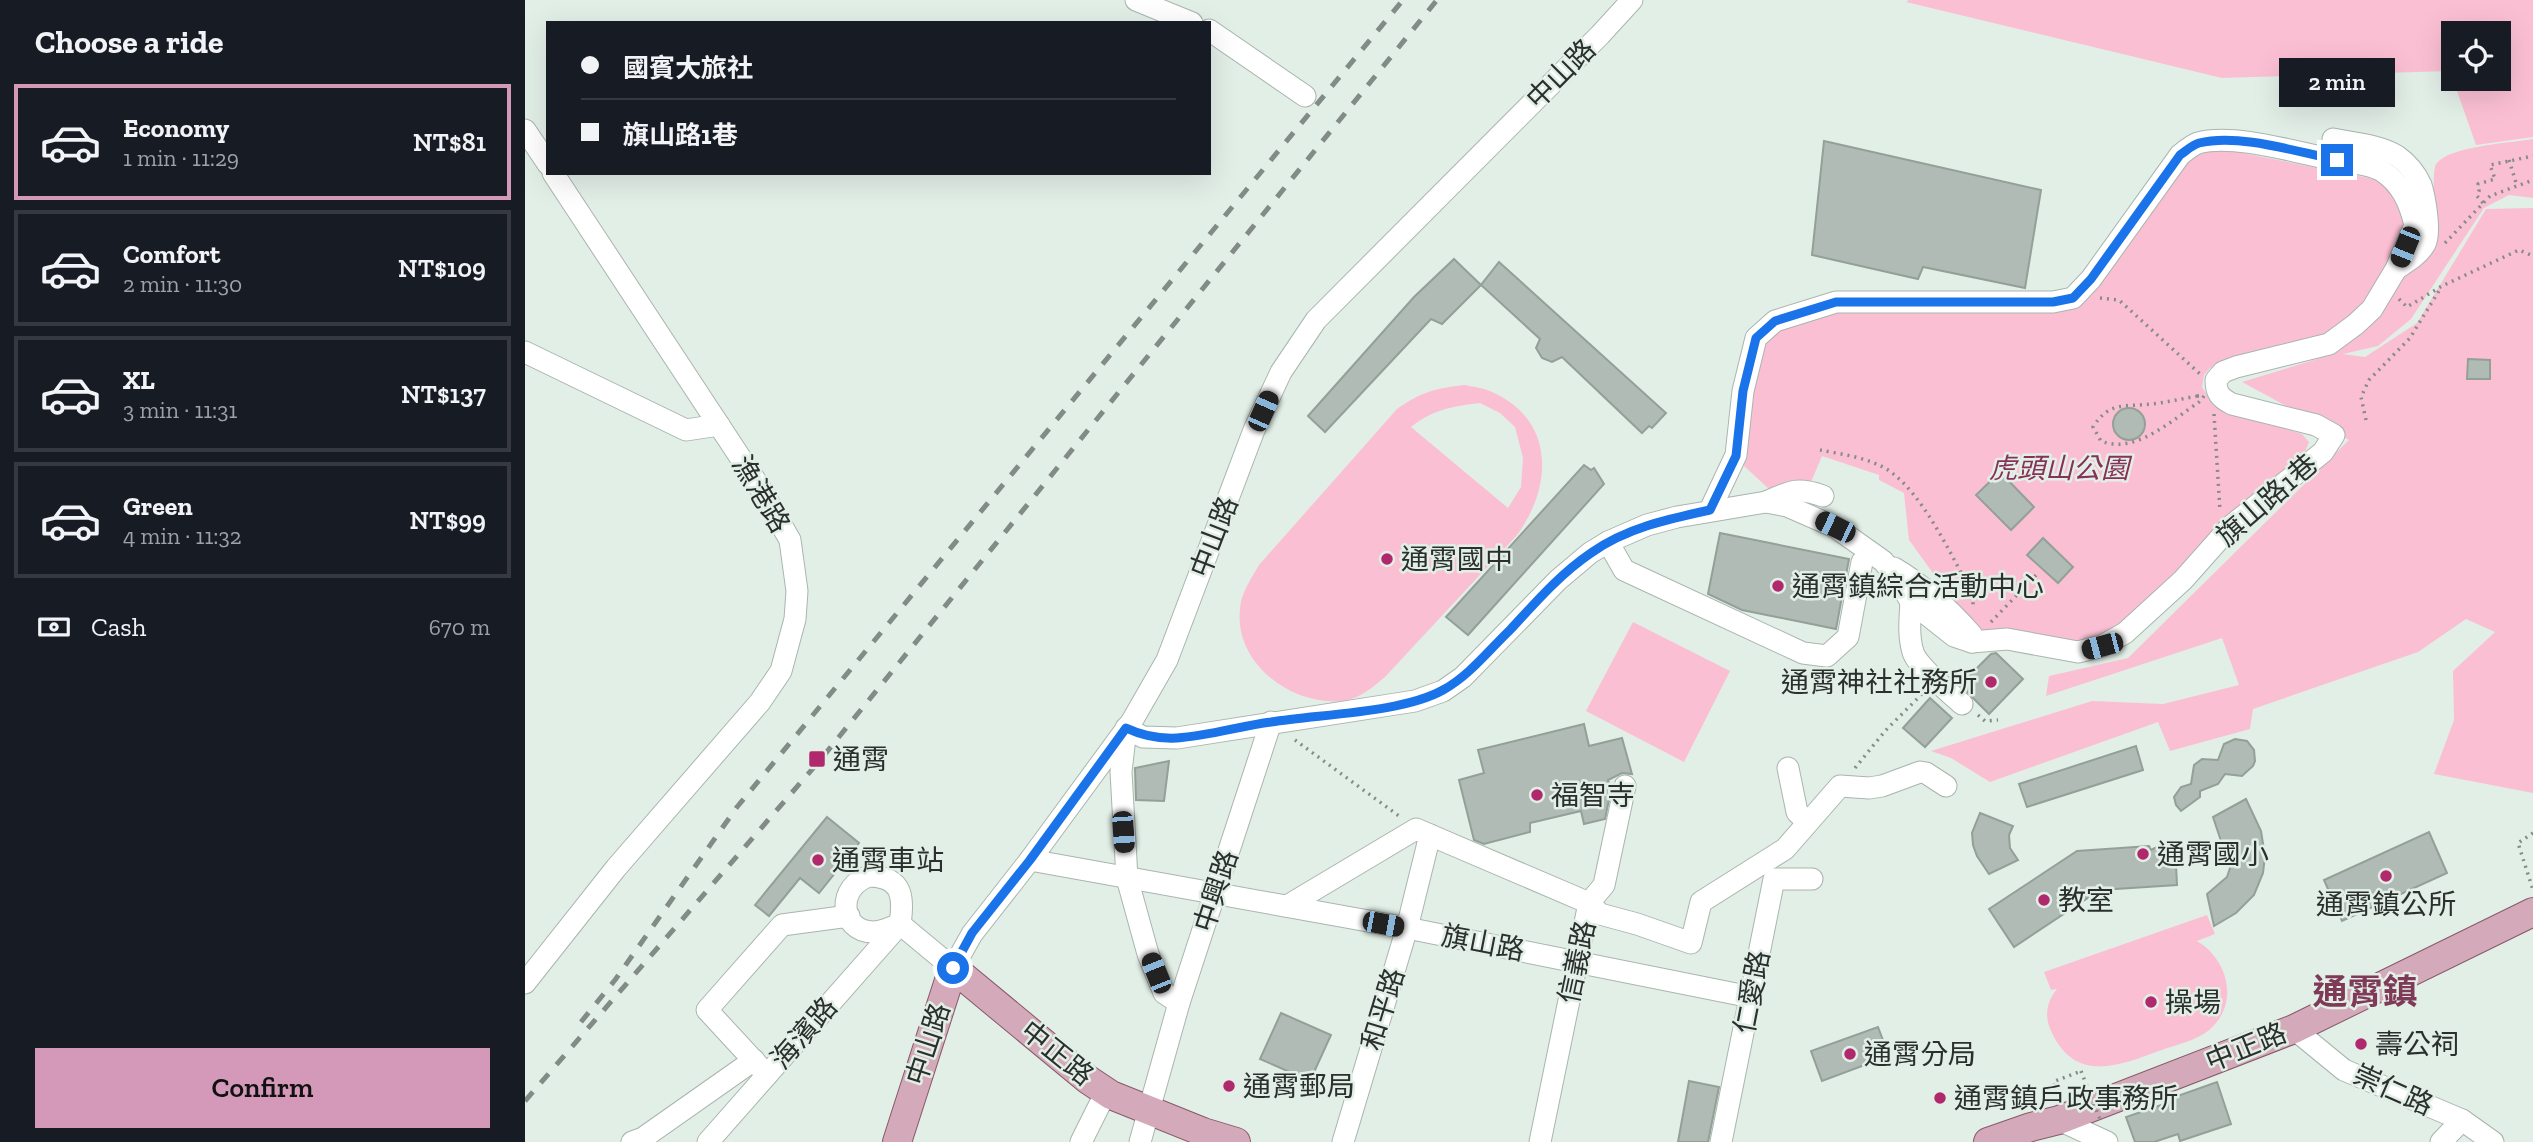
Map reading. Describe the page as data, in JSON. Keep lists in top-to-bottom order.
{
  "streets": {
    "main road": ["中山路", "中正路"],
    "street": [
      "漁港路",
      "旗山路1巷",
      "中興路",
      "旗山路",
      "信義路",
      "仁愛路",
      "和平路",
      "海濱路",
      "崇仁路"
    ]
  },
  "crossings": [
    ["中山路", "旗山路"],
    ["中山路", "中正路"],
    ["中興路", "旗山路"],
    ["中興路", "中正路"],
    ["旗山路", "信義路"],
    ["旗山路", "仁愛路"],
    ["旗山路", "和平路"],
    ["海濱路", "中正路"],
    ["中正路", "崇仁路"]
  ],
  "districts": ["通霄鎮"],
  "parks": ["虎頭山公園"],
  "places": {
    "other": [
      "通霄國中",
      "通霄鎮綜合活動中心",
      "通霄神社社務所",
      "福智寺",
      "通霄國小",
      "通霄車站",
      "通霄鎮公所",
      "教室",
      "操場",
      "壽公祠",
      "通霄分局",
      "通霄郵局",
      "通霄鎮戶政事務所"
    ],
    "transit": ["通霄"]
  },
  "page": {
    "heading": "Choose a ride",
    "banner": ["國賓大旅社", "旗山路1巷"],
    "bubble": "2 min",
    "list": [
      {
        "name": "Economy",
        "note": "1 min · 11:29",
        "value": "NT$81"
      },
      {
        "name": "Comfort",
        "note": "2 min · 11:30",
        "value": "NT$109"
      },
      {
        "name": "XL",
        "note": "3 min · 11:31",
        "value": "NT$137"
      },
      {
        "name": "Green",
        "note": "4 min · 11:32",
        "value": "NT$99"
      }
    ],
    "pay": ["Cash", "670 m"],
    "buttons": "Confirm"
  }
}
